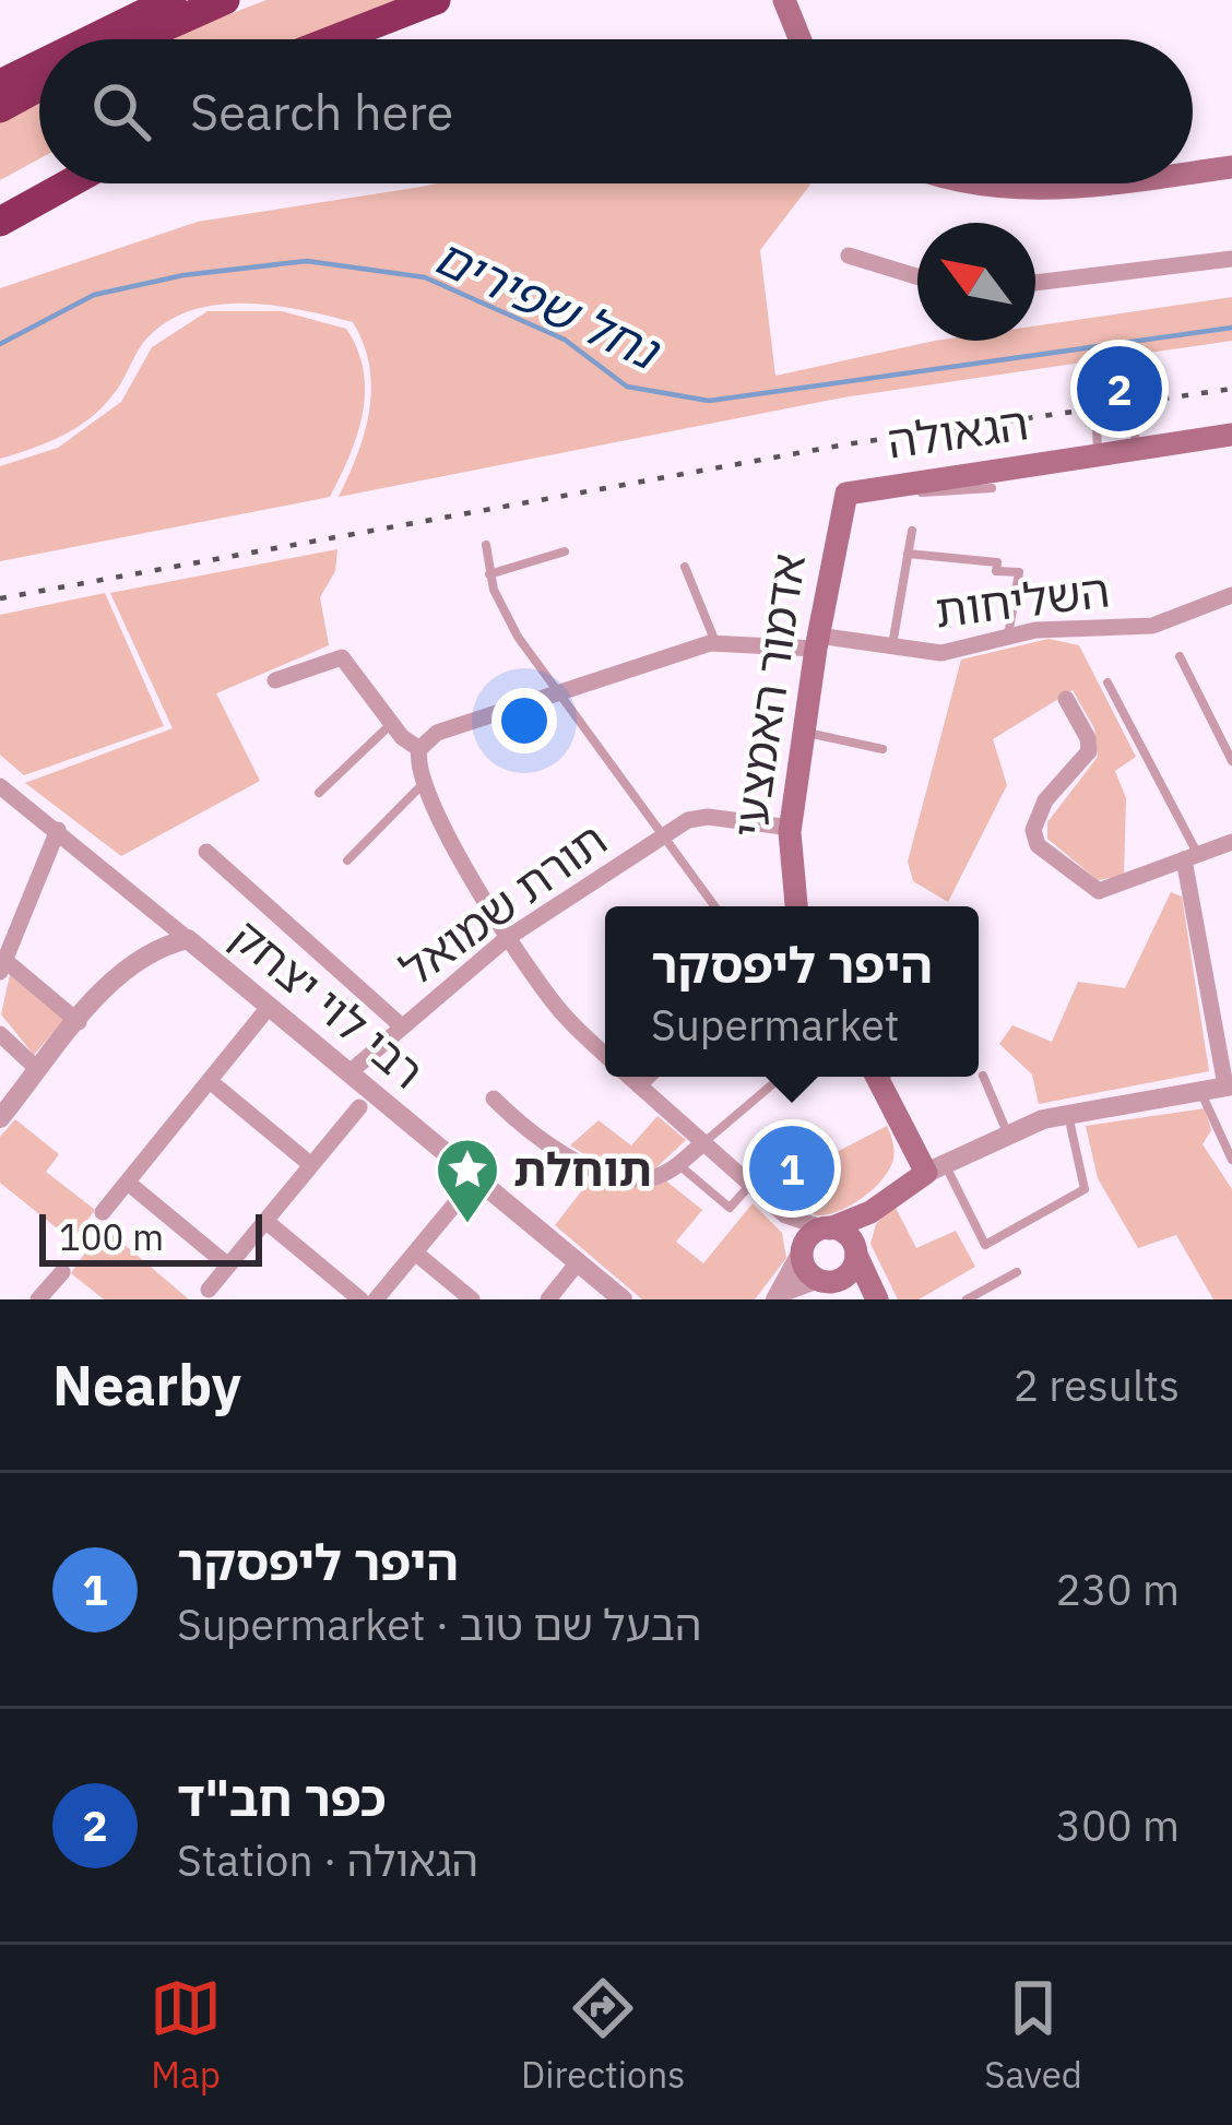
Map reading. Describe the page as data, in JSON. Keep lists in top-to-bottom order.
{
  "streets": {
    "main road": ["הגאולה", "אדמור האמצעי"],
    "street": ["השליחות", "תורת שמואל", "רבי לוי יצחק"]
  },
  "crossings": [
    ["הגאולה", "אדמור האמצעי"],
    ["השליחות", "אדמור האמצעי"],
    ["אדמור האמצעי", "תורת שמואל"],
    ["תורת שמואל", "רבי לוי יצחק"]
  ],
  "water": ["נחל שפירים"],
  "places": {
    "place": ["תוחלת"]
  },
  "scale_bar": "100 m",
  "north": "top left",
  "page": {
    "search": "Search here",
    "pins": ["2", "1"],
    "popup": ["היפר ליפסקר", "Supermarket"],
    "scale": "100 m",
    "heading": ["Nearby", "2 results"],
    "list": [
      {
        "mark": "1",
        "name": "היפר ליפסקר",
        "note": "Supermarket · הבעל שם טוב",
        "value": "230 m"
      },
      {
        "mark": "2",
        "name": "כפר חב\"ד",
        "note": "Station · הגאולה",
        "value": "300 m"
      }
    ],
    "nav": ["Map", "Directions", "Saved"]
  }
}
